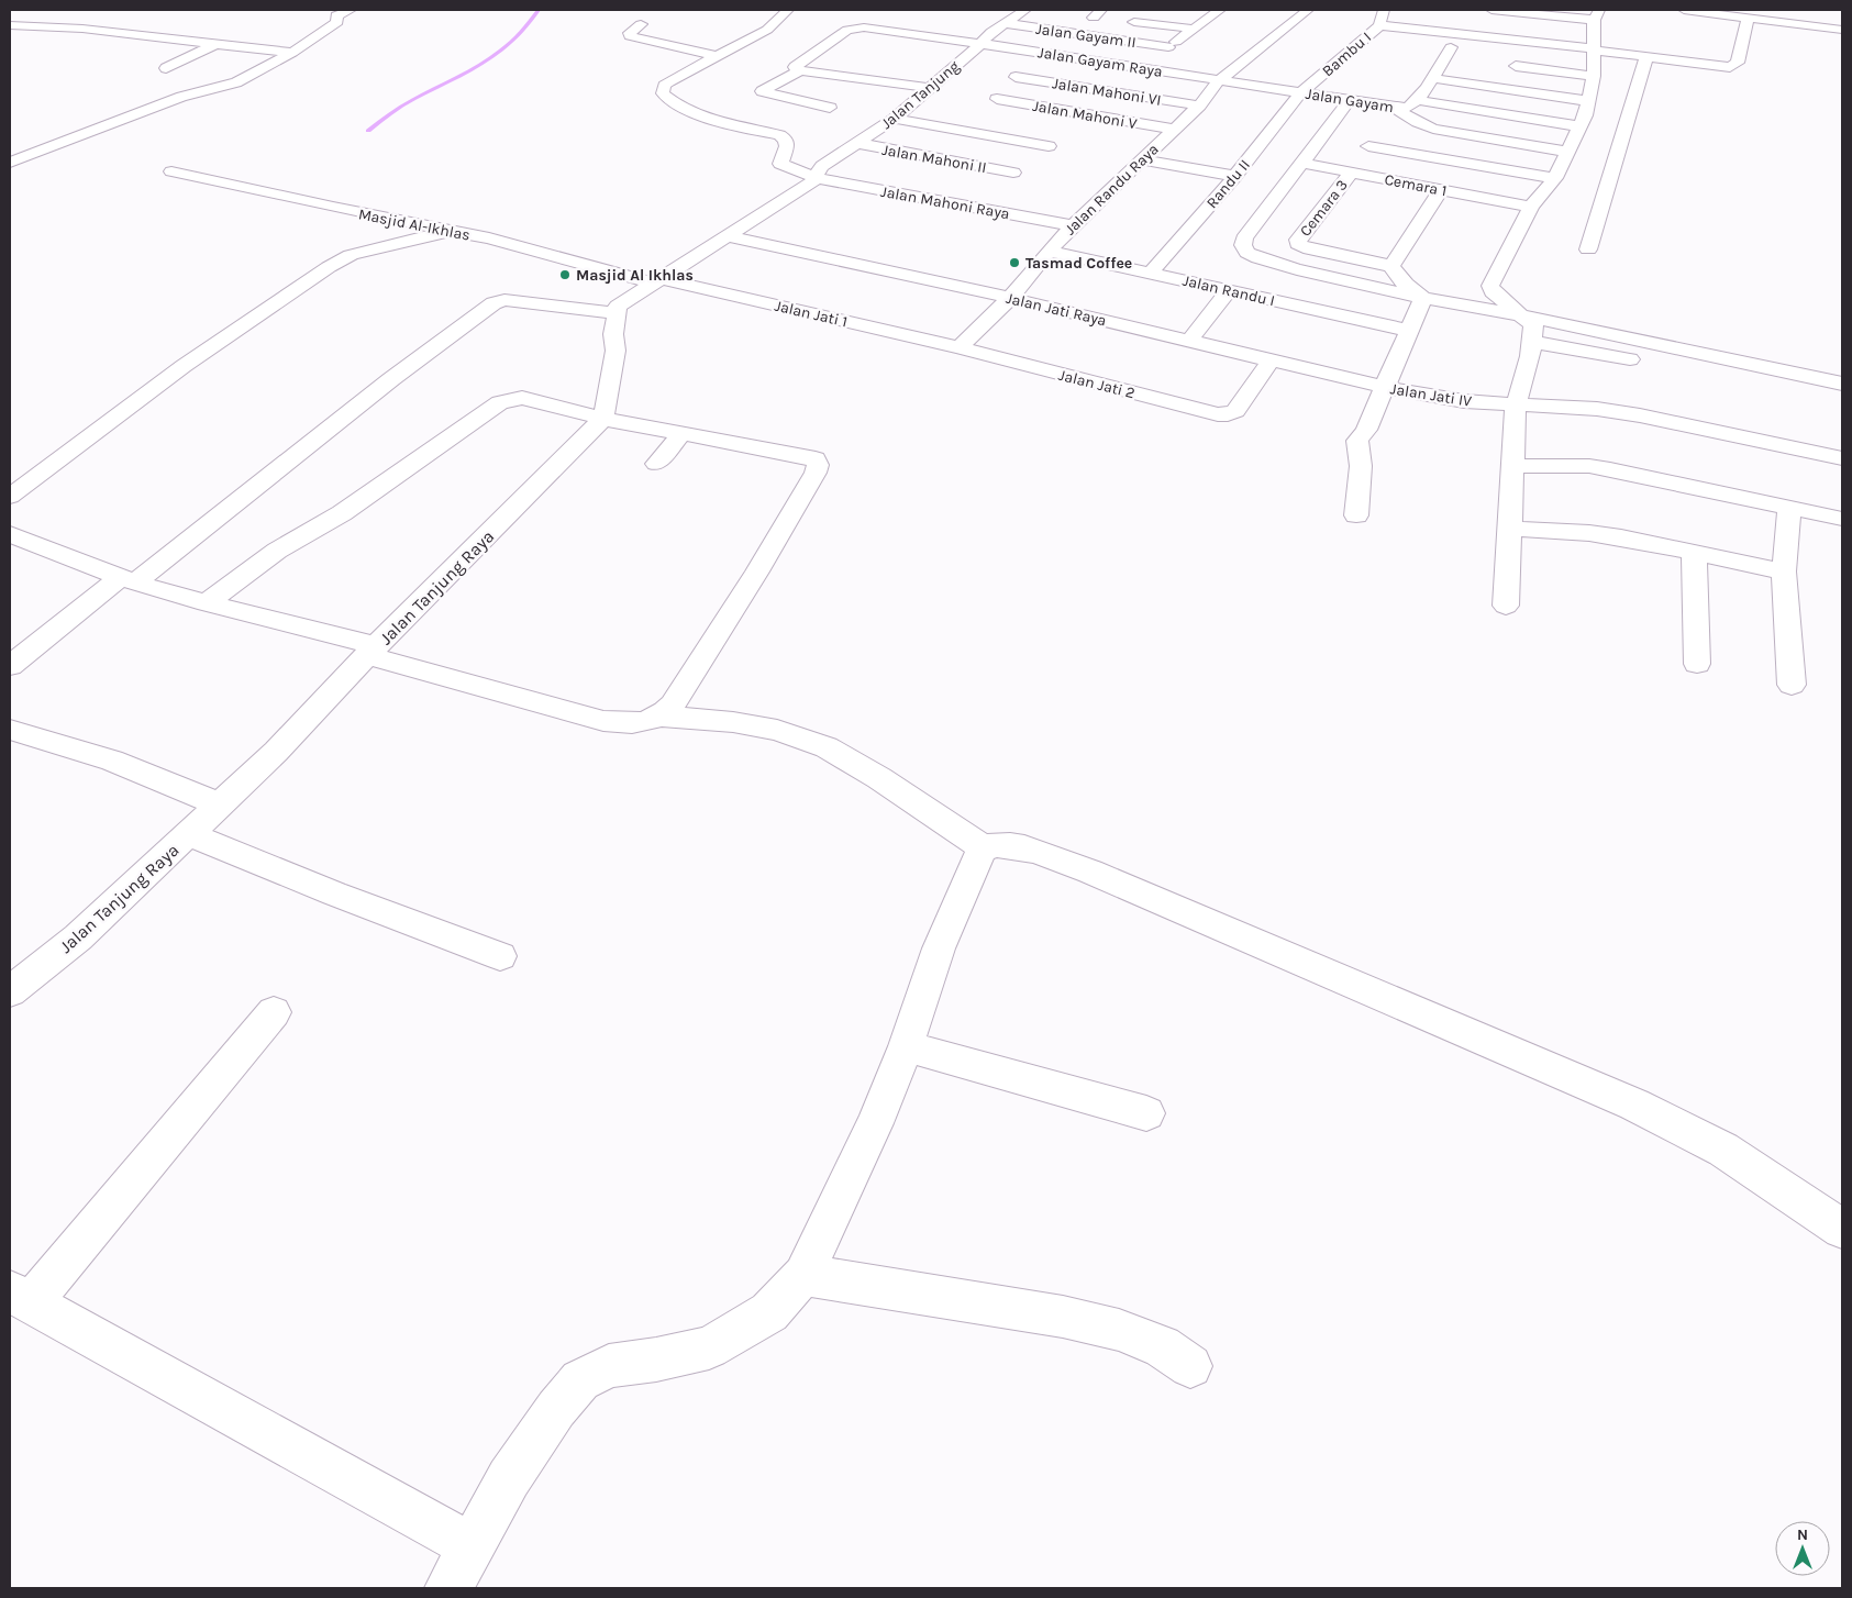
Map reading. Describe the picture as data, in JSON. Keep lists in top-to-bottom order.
{
  "streets": {
    "street": [
      "Jalan Gayam II",
      "Bambu I",
      "Jalan Gayam Raya",
      "Jalan Mahoni VI",
      "Jalan Tanjung",
      "Jalan Gayam",
      "Jalan Mahoni V",
      "Jalan Mahoni II",
      "Randu II",
      "Cemara 1",
      "Jalan Randu Raya",
      "Jalan Mahoni Raya",
      "Cemara 3",
      "Masjid Al-Ikhlas",
      "Jalan Randu I",
      "Jalan Jati Raya",
      "Jalan Jati 1",
      "Jalan Jati 2",
      "Jalan Jati IV",
      "Jalan Tanjung Raya"
    ]
  },
  "crossings": [
    ["Jalan Gayam II", "Jalan Tanjung"],
    ["Bambu I", "Jalan Gayam"],
    ["Bambu I", "Randu II"],
    ["Jalan Gayam Raya", "Jalan Tanjung"],
    ["Jalan Gayam Raya", "Jalan Gayam"],
    ["Jalan Gayam Raya", "Jalan Randu Raya"],
    ["Jalan Mahoni VI", "Jalan Randu Raya"],
    ["Jalan Tanjung", "Jalan Mahoni II"],
    ["Jalan Tanjung", "Jalan Mahoni Raya"],
    ["Jalan Gayam", "Randu II"],
    ["Jalan Gayam", "Jalan Randu Raya"],
    ["Jalan Mahoni V", "Jalan Randu Raya"],
    ["Randu II", "Jalan Randu I"],
    ["Cemara 1", "Cemara 3"],
    ["Jalan Randu Raya", "Jalan Mahoni Raya"],
    ["Jalan Randu Raya", "Jalan Randu I"],
    ["Jalan Randu Raya", "Jalan Jati Raya"],
    ["Jalan Randu Raya", "Jalan Jati 1"],
    ["Jalan Randu Raya", "Jalan Jati 2"],
    ["Masjid Al-Ikhlas", "Jalan Jati 1"],
    ["Jalan Jati Raya", "Jalan Jati 2"],
    ["Jalan Jati Raya", "Jalan Jati IV"],
    ["Jalan Jati 1", "Jalan Jati 2"]
  ],
  "places": ["Tasmad Coffee", "Masjid Al Ikhlas"],
  "north": "top"
}
